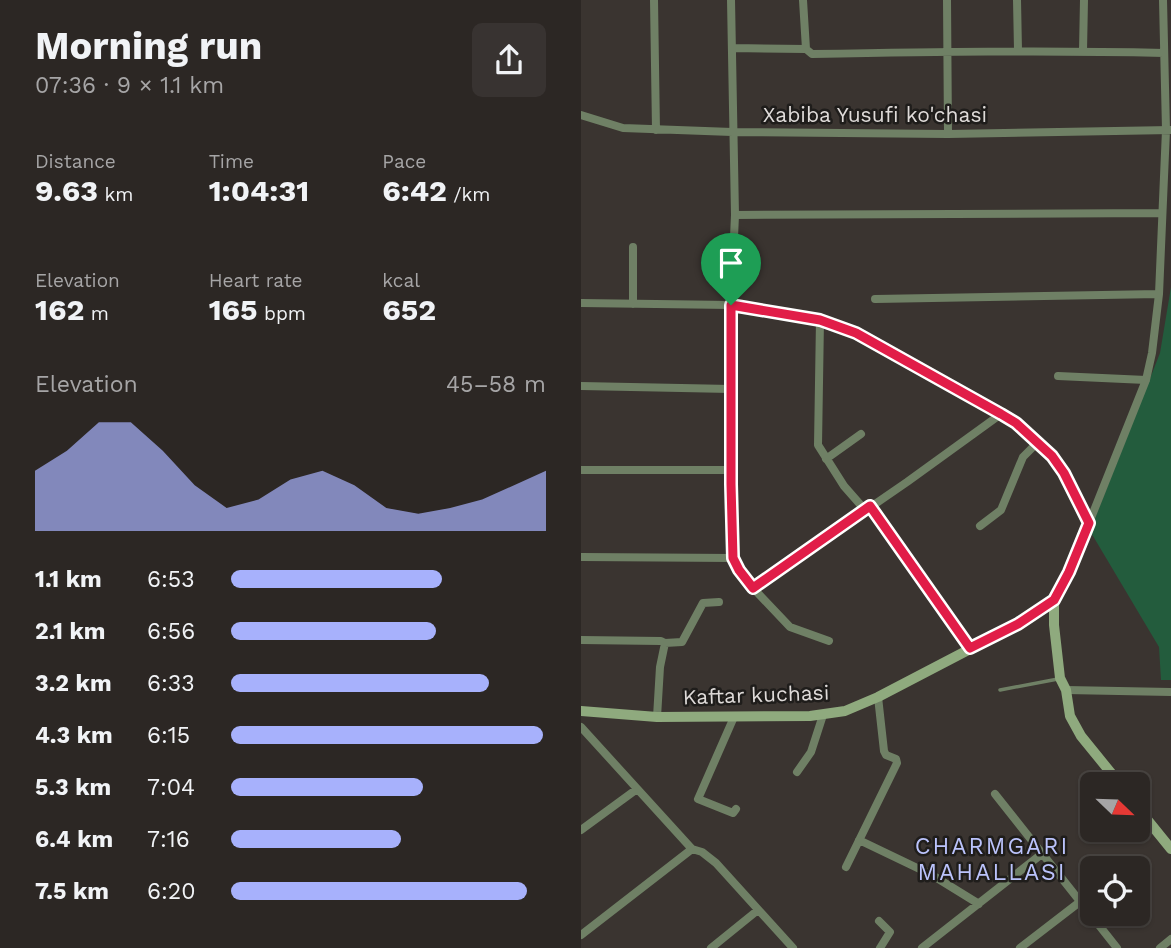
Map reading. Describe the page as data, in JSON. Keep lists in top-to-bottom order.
{
  "streets": {
    "street": ["Xabiba Yusufi ko'chasi", "Kaftar kuchasi"]
  },
  "crossings": [
    ["Xabiba Yusufi ko'chasi", "Kaftar kuchasi"]
  ],
  "districts": ["CHARMGARI MAHALLASI"],
  "north": "bottom right",
  "page": {
    "heading": ["Morning run", "07:36 · 9 × 1.1 km"],
    "stats": [
      ["Distance", "9.63 km"],
      ["Time", "1:04:31"],
      ["Pace", "6:42 /km"],
      ["Elevation", "162 m"],
      ["Heart rate", "165 bpm"],
      ["kcal", "652"]
    ],
    "chart": ["Elevation", "45–58 m"],
    "list": [
      {
        "name": "1.1 km",
        "note": "6:53"
      },
      {
        "name": "2.1 km",
        "note": "6:56"
      },
      {
        "name": "3.2 km",
        "note": "6:33"
      },
      {
        "name": "4.3 km",
        "note": "6:15"
      },
      {
        "name": "5.3 km",
        "note": "7:04"
      },
      {
        "name": "6.4 km",
        "note": "7:16"
      },
      {
        "name": "7.5 km",
        "note": "6:20"
      }
    ]
  }
}
